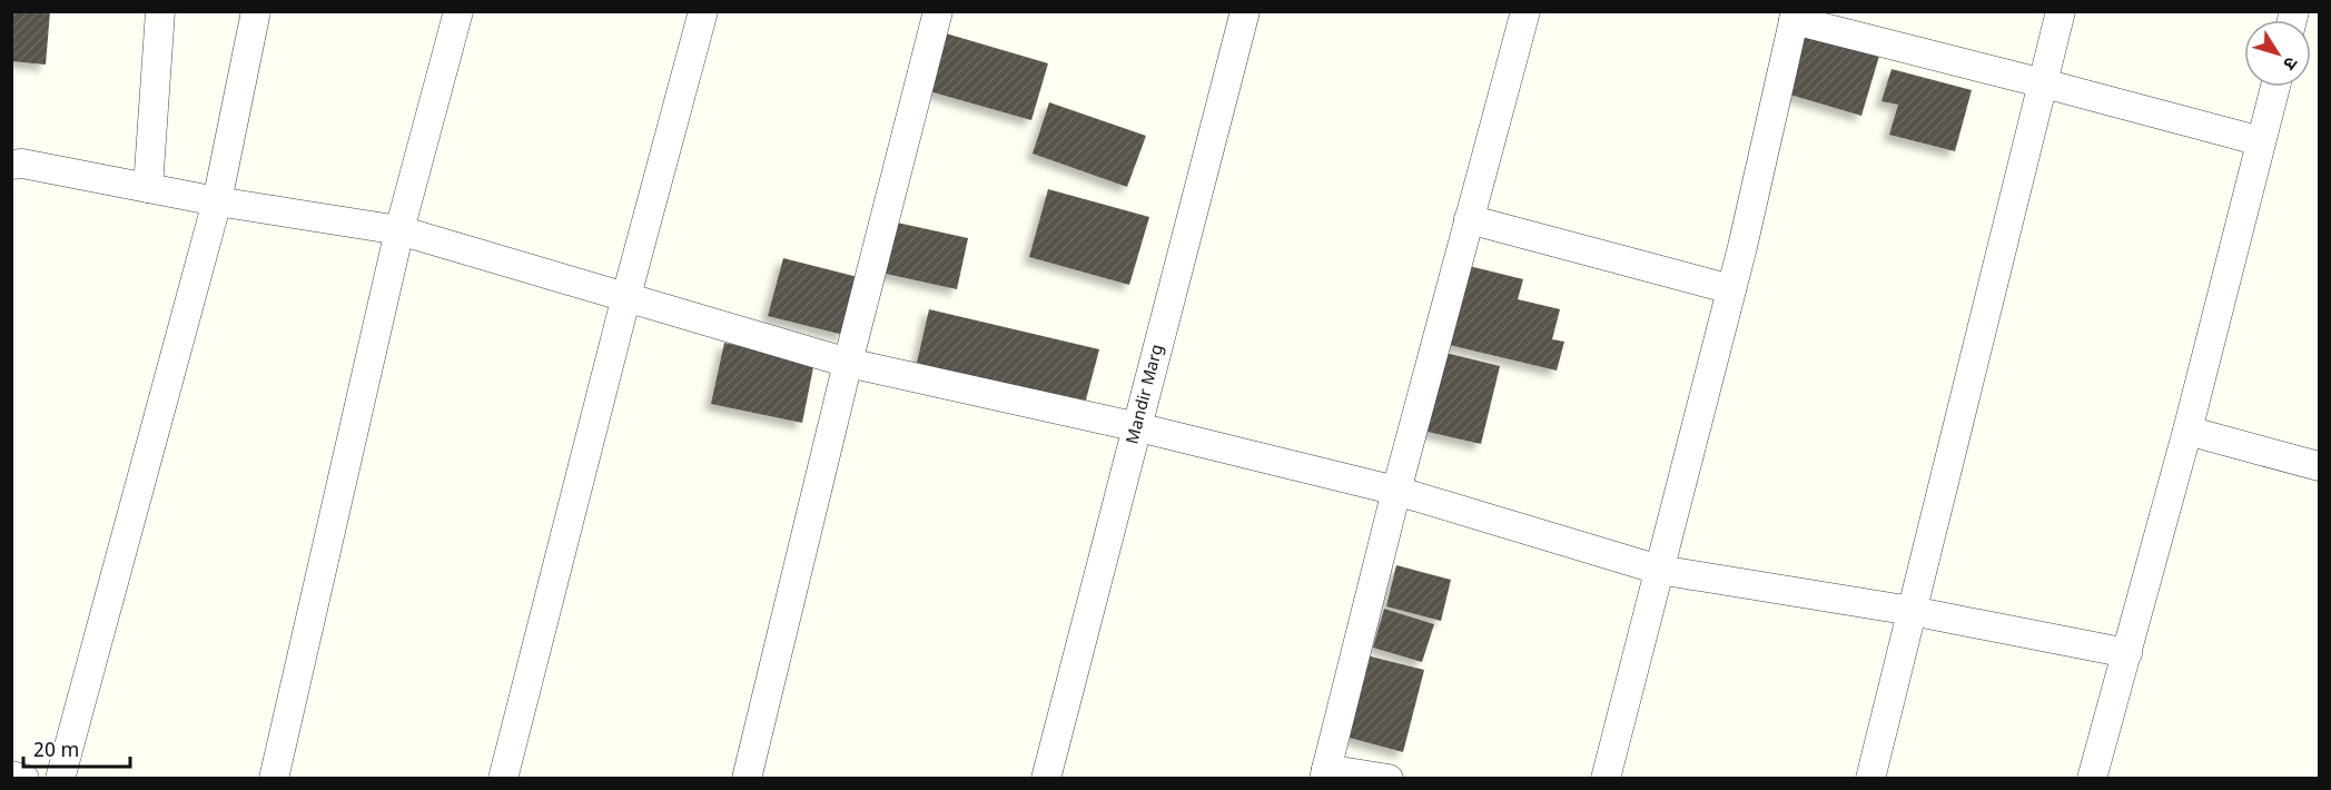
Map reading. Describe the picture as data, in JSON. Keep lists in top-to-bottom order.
{
  "streets": {
    "street": ["Mandir Marg"]
  },
  "scale_bar": "20 m",
  "north": "bottom right"
}
